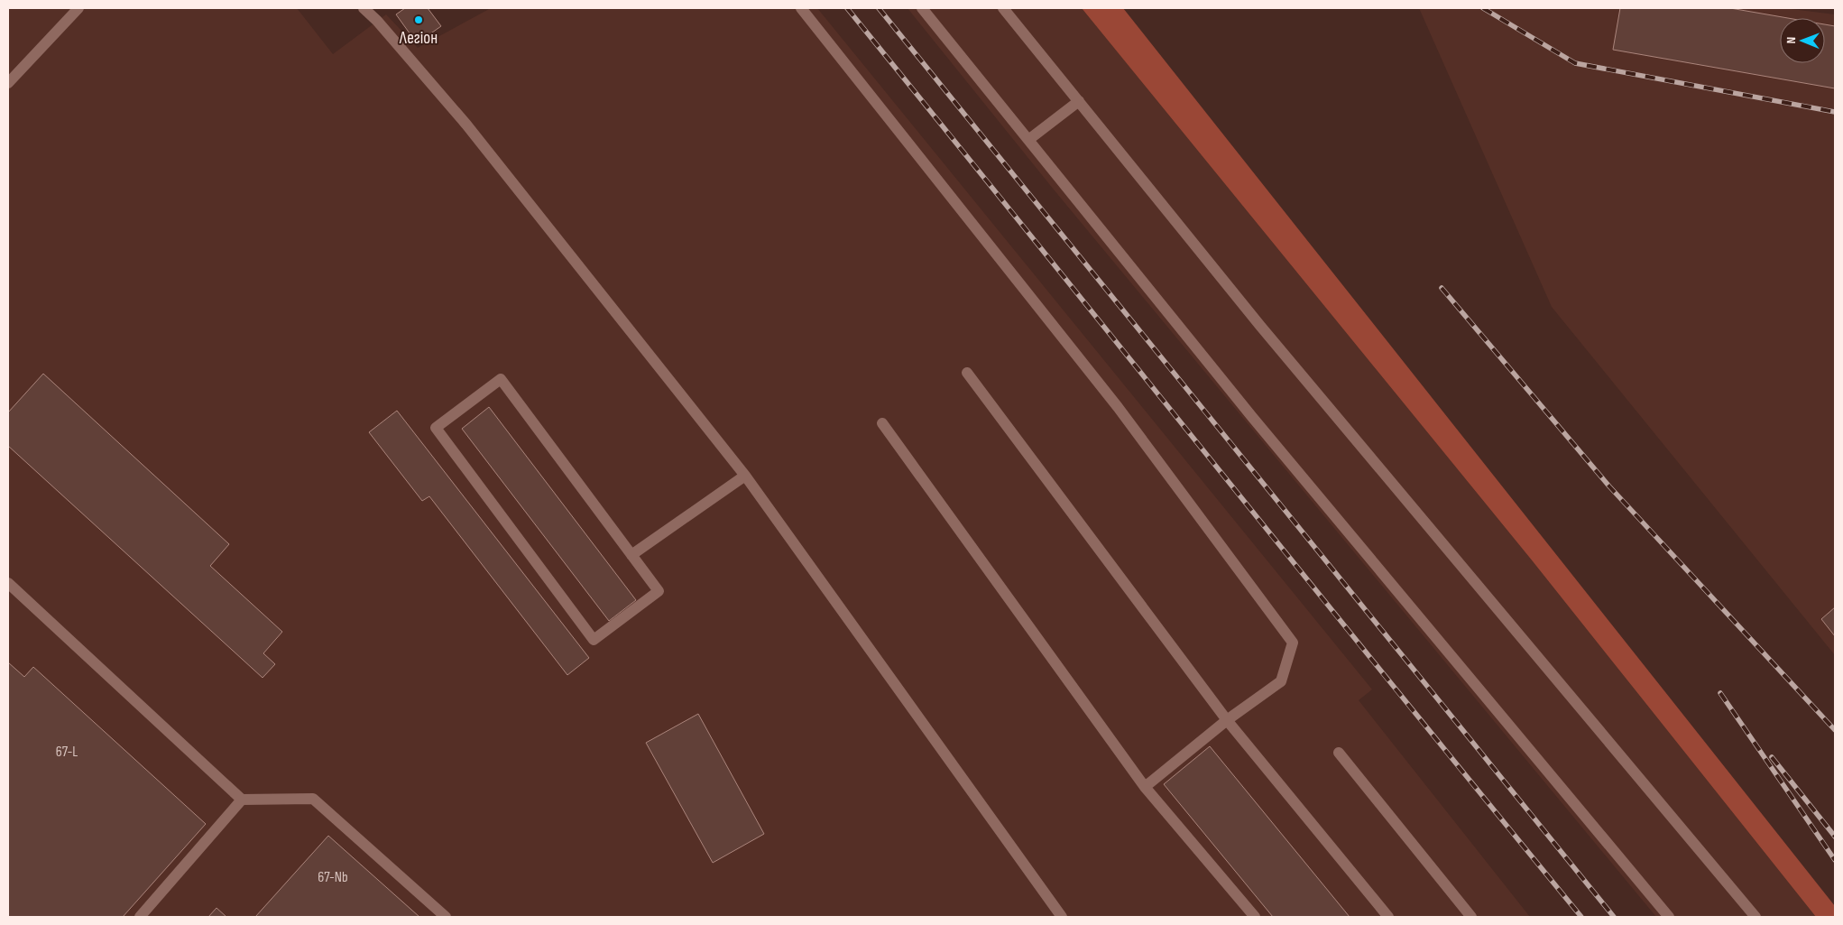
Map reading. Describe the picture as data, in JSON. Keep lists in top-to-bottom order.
{
  "places": ["Легіон"],
  "house_numbers": ["67-L", "67-Nb"],
  "north": "left"
}
